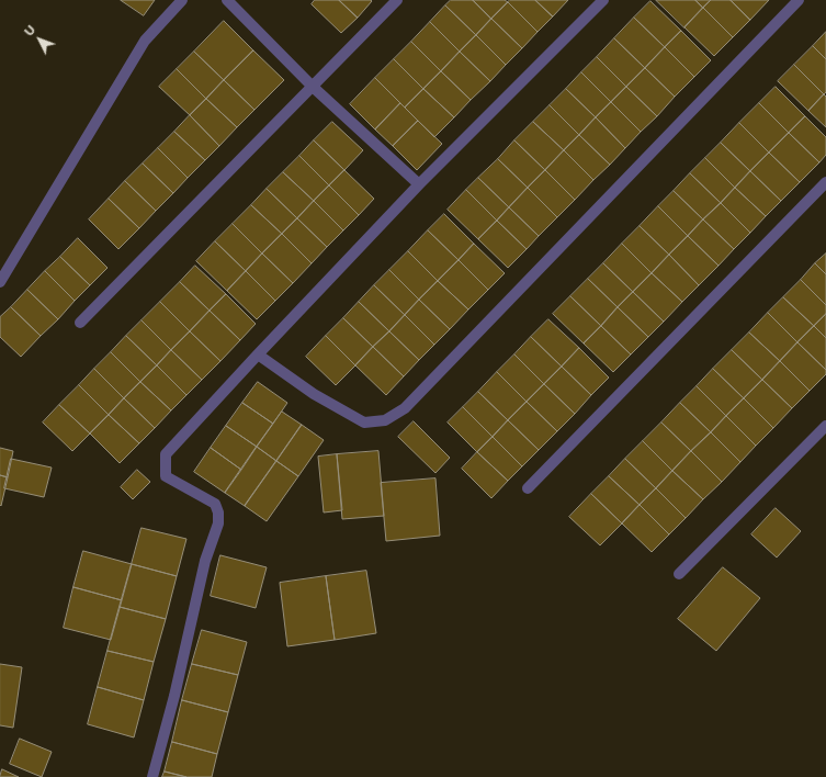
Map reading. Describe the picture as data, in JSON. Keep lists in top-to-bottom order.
{
  "north": "top left"
}
